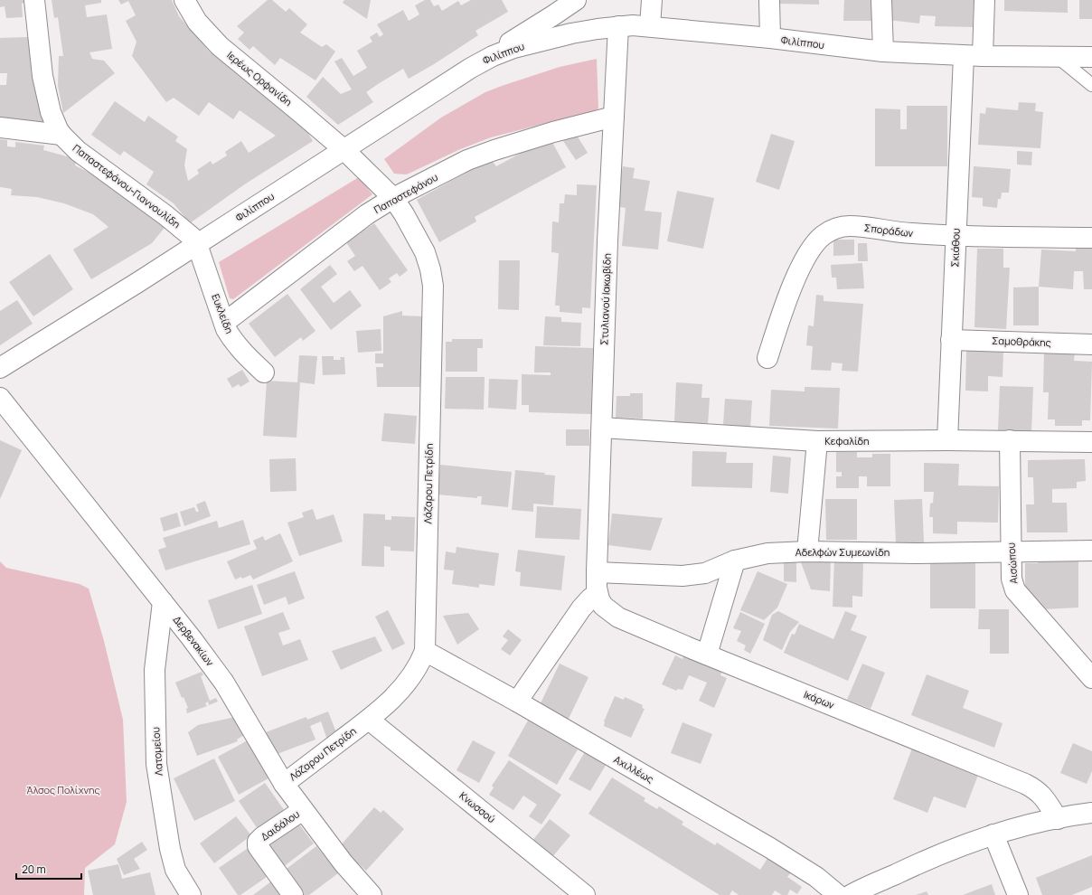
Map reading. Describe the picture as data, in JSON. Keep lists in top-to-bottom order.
{
  "streets": {
    "street": [
      "Φιλίππου",
      "Ιερέως Ορφανίδη",
      "Παπαστεφάνου-Γιαννουλίδη",
      "Παπαστεφάνου",
      "Σποράδων",
      "Σκιάθου",
      "Στυλιανού Ιακωβίδη",
      "Ευκλείδη",
      "Σαμοθράκης",
      "Κεφαλίδη",
      "Λάζαρου Πετρίδη",
      "Αδελφών Συμεωνίδη",
      "Αισώπου",
      "Δερβενακίων",
      "Ικάρων",
      "Λατομείου",
      "Αχιλλέως",
      "Κνωσσού",
      "Δαιδάλου"
    ]
  },
  "crossings": [
    ["Φιλίππου", "Ιερέως Ορφανίδη"],
    ["Φιλίππου", "Παπαστεφάνου-Γιαννουλίδη"],
    ["Φιλίππου", "Σκιάθου"],
    ["Φιλίππου", "Στυλιανού Ιακωβίδη"],
    ["Φιλίππου", "Ευκλείδη"],
    ["Φιλίππου", "Λάζαρου Πετρίδη"],
    ["Ιερέως Ορφανίδη", "Λάζαρου Πετρίδη"],
    ["Παπαστεφάνου-Γιαννουλίδη", "Ευκλείδη"],
    ["Παπαστεφάνου", "Στυλιανού Ιακωβίδη"],
    ["Παπαστεφάνου", "Ευκλείδη"],
    ["Παπαστεφάνου", "Λάζαρου Πετρίδη"],
    ["Σποράδων", "Σκιάθου"],
    ["Σκιάθου", "Σαμοθράκης"],
    ["Σκιάθου", "Κεφαλίδη"],
    ["Στυλιανού Ιακωβίδη", "Κεφαλίδη"],
    ["Στυλιανού Ιακωβίδη", "Αδελφών Συμεωνίδη"],
    ["Στυλιανού Ιακωβίδη", "Ικάρων"],
    ["Κεφαλίδη", "Αισώπου"],
    ["Λάζαρου Πετρίδη", "Δερβενακίων"],
    ["Λάζαρου Πετρίδη", "Αχιλλέως"],
    ["Λάζαρου Πετρίδη", "Κνωσσού"],
    ["Αδελφών Συμεωνίδη", "Αισώπου"],
    ["Αδελφών Συμεωνίδη", "Ικάρων"],
    ["Δερβενακίων", "Λατομείου"],
    ["Δερβενακίων", "Δαιδάλου"]
  ],
  "parks": ["Άλσος Πολίχνης"],
  "scale_bar": "20 m"
}
